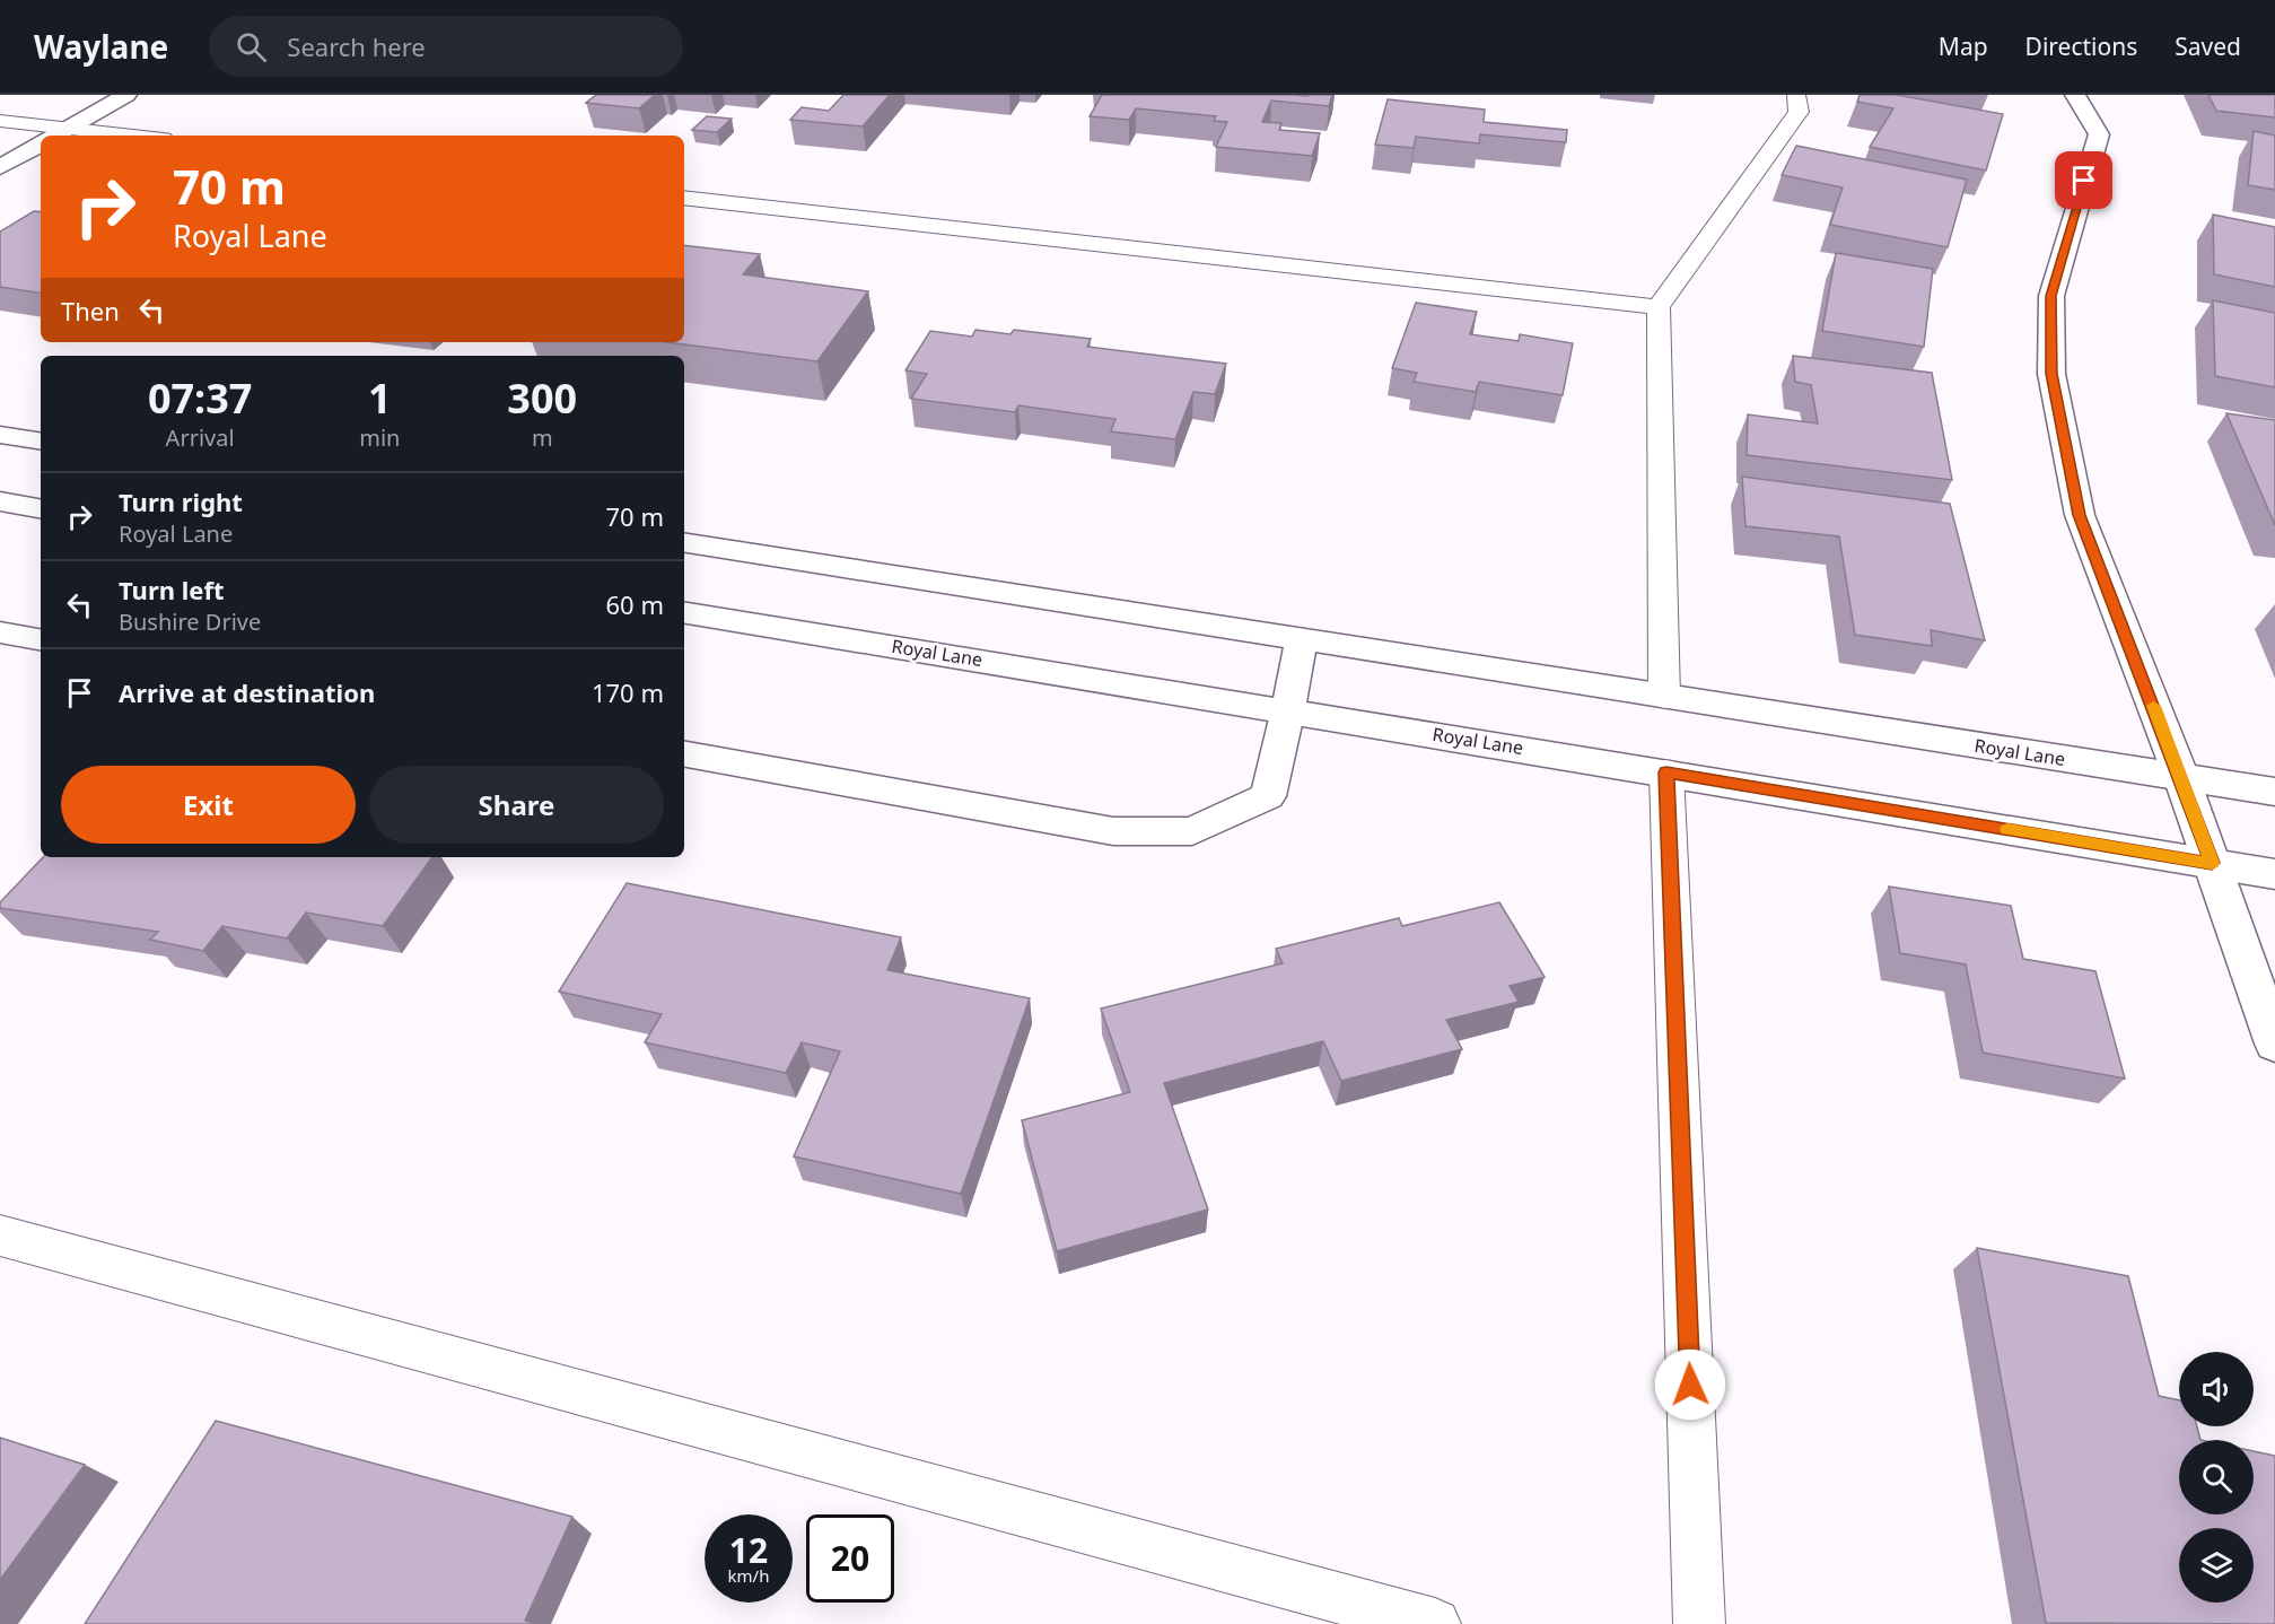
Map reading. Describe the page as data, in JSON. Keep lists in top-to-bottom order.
{
  "streets": {
    "main road": ["Royal Lane"]
  },
  "page": {
    "header": "Waylane",
    "search": "Search here",
    "nav": ["Map", "Directions", "Saved"],
    "turn": ["70 m", "Royal Lane"],
    "then": "Then",
    "eta": [
      "07:37",
      "Arrival",
      "1",
      "min",
      "300",
      "m"
    ],
    "list": [
      {
        "name": "Turn right",
        "note": "Royal Lane",
        "value": "70 m"
      },
      {
        "name": "Turn left",
        "note": "Bushire Drive",
        "value": "60 m"
      },
      {
        "name": "Arrive at destination",
        "value": "170 m"
      }
    ],
    "buttons": ["Exit", "Share"],
    "speed": "12 km/h",
    "limit": "20"
  }
}
